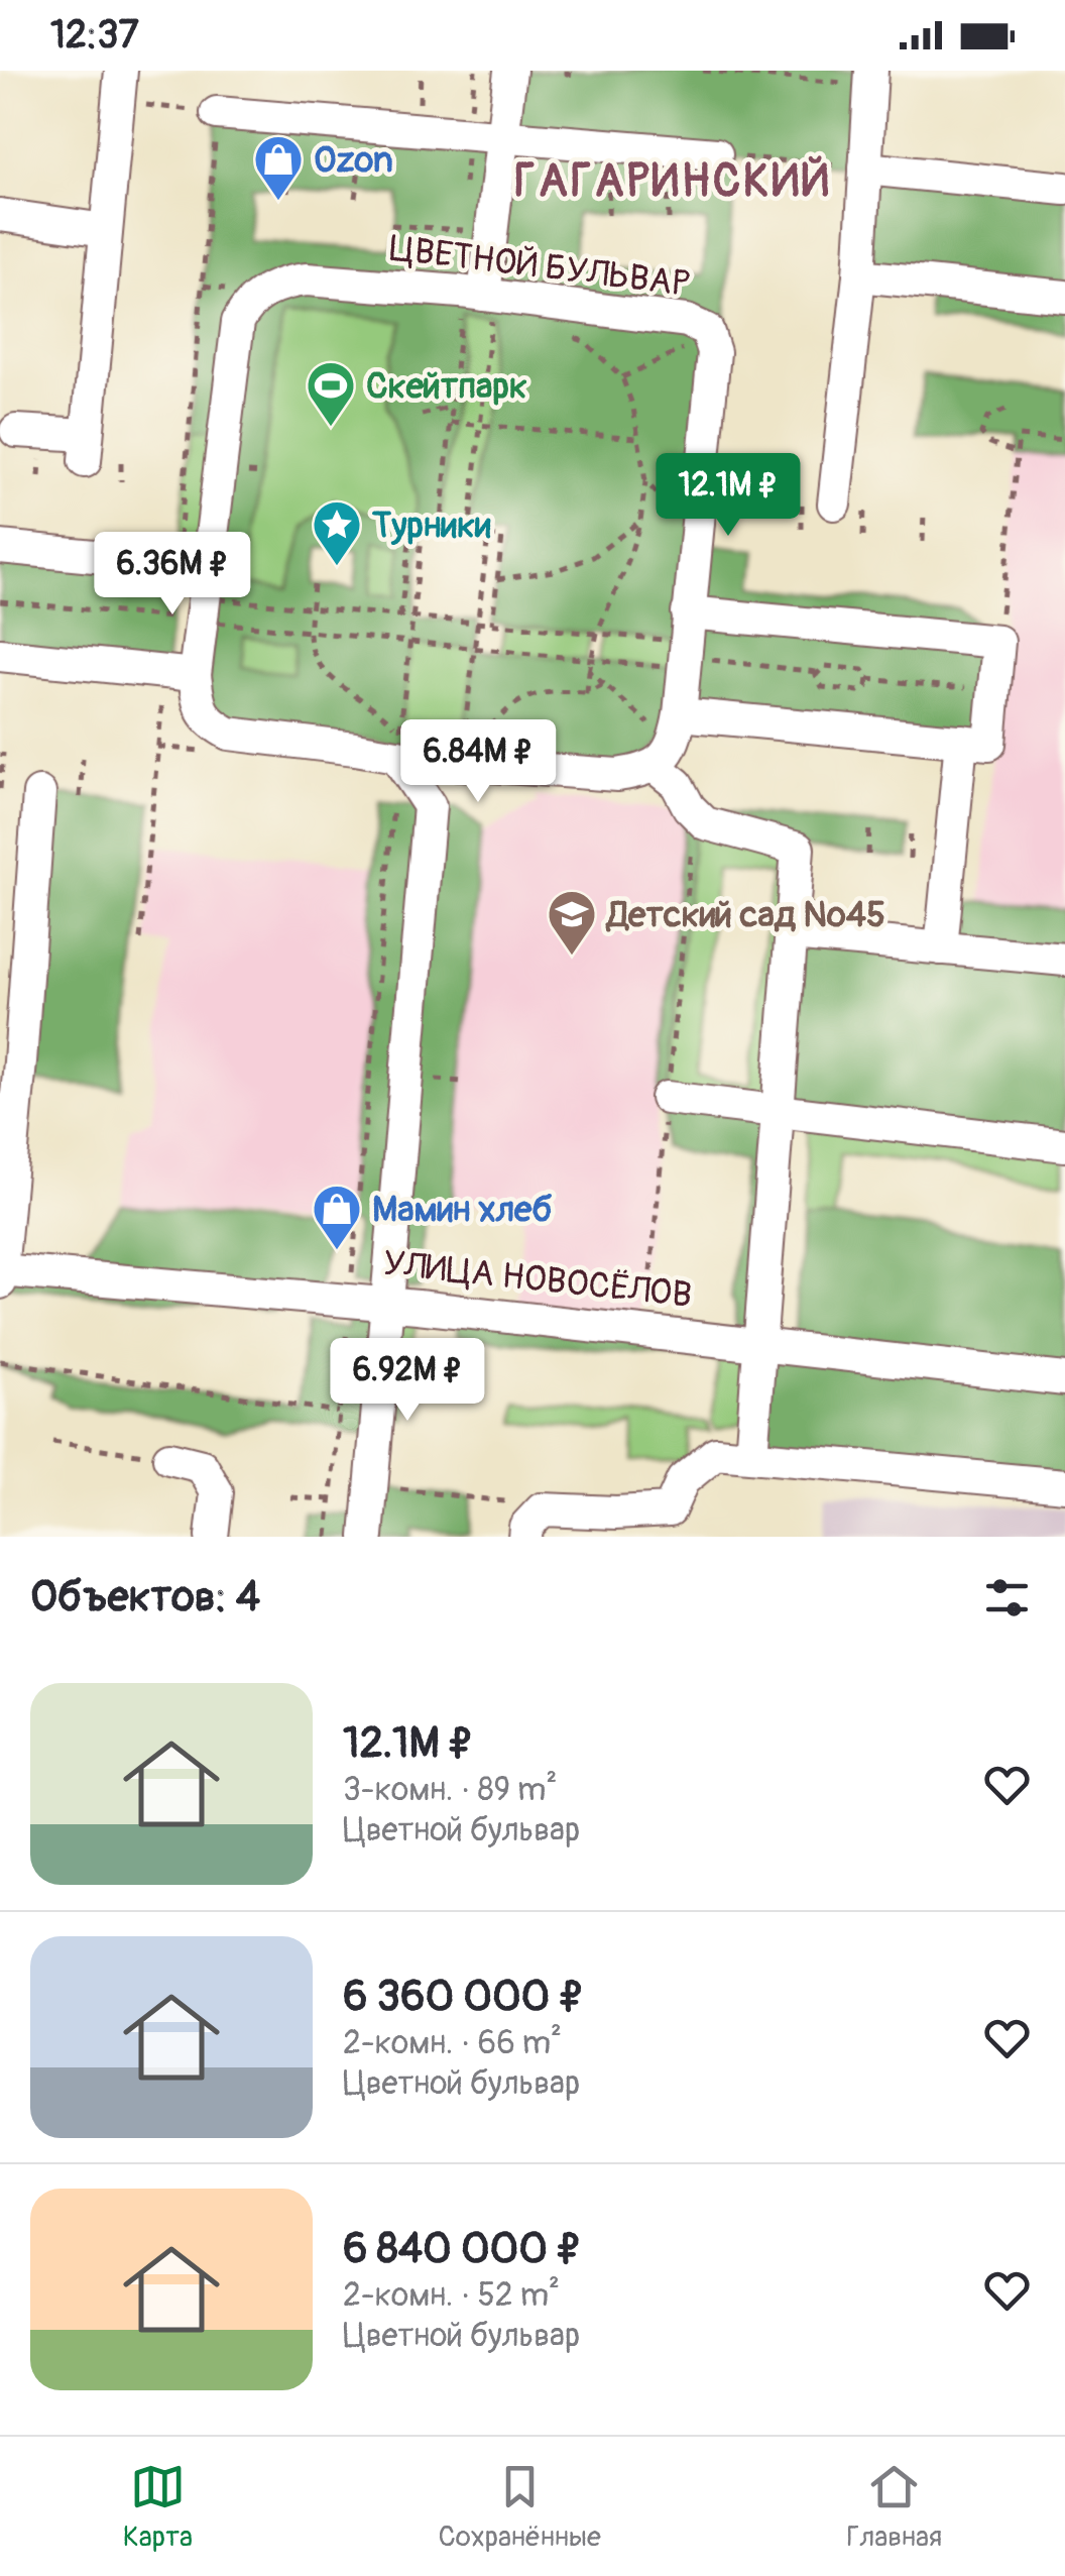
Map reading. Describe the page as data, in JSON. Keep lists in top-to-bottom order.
{
  "streets": {
    "street": ["ЦВЕТНОЙ БУЛЬВАР", "УЛИЦА НОВОСЁЛОВ"]
  },
  "districts": ["ГАГАРИНСКИЙ"],
  "places": {
    "shop": ["Ozon", "Мамин хлеб"],
    "sports": ["Скейтпарк"],
    "place": ["Турники"],
    "school or university": ["Детский сад №45"]
  },
  "page": {
    "status": "12:37",
    "price": [
      "12.1M ₽",
      "6.36M ₽",
      "6.84M ₽",
      "6.92M ₽"
    ],
    "heading": "Объектов: 4",
    "list": [
      {
        "name": "12.1M ₽",
        "note": "3-комн. · 89 m² · Цветной бульвар"
      },
      {
        "name": "6 360 000 ₽",
        "note": "2-комн. · 66 m² · Цветной бульвар"
      },
      {
        "name": "6 840 000 ₽",
        "note": "2-комн. · 52 m² · Цветной бульвар"
      }
    ],
    "tabs": ["Карта", "Сохранённые", "Главная"]
  }
}
